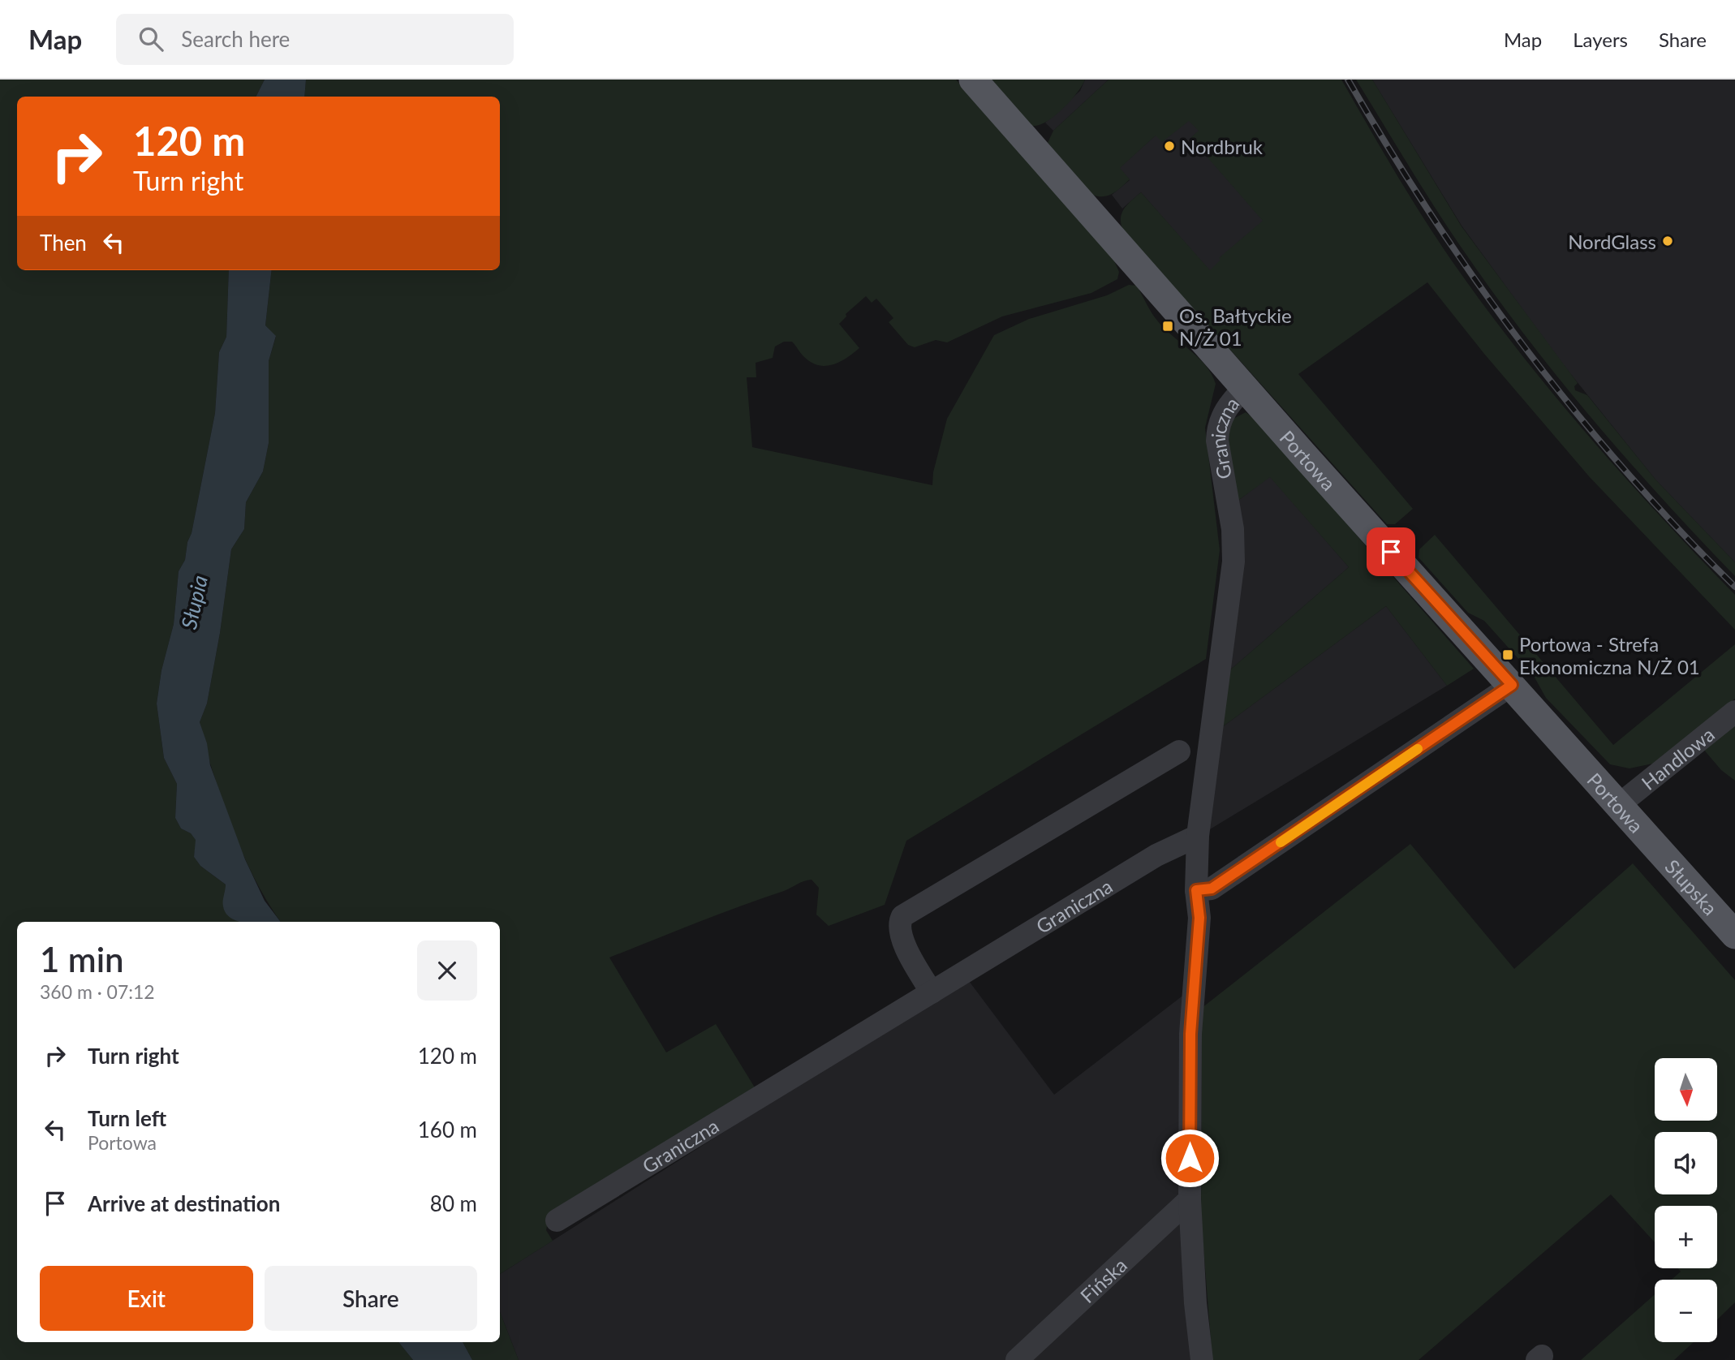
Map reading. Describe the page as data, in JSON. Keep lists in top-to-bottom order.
{
  "streets": {
    "main road": ["Portowa", "Słupska"],
    "street": ["Graniczna", "Handlowa", "Fińska"]
  },
  "crossings": [
    ["Graniczna", "Portowa"],
    ["Portowa", "Handlowa"],
    ["Portowa", "Słupska"]
  ],
  "water": ["Słupia"],
  "places": {
    "other": ["Nordbruk", "NordGlass"],
    "transit": ["Os. Bałtyckie N/Ż 01", "Portowa - Strefa Ekonomiczna N/Ż 01"]
  },
  "north": "bottom",
  "page": {
    "header": "Map",
    "search": "Search here",
    "nav": ["Map", "Layers", "Share"],
    "turn": ["120 m", "Turn right"],
    "then": "Then",
    "heading": ["1 min", "360 m · 07:12"],
    "list": [
      {
        "name": "Turn right",
        "value": "120 m"
      },
      {
        "name": "Turn left",
        "note": "Portowa",
        "value": "160 m"
      },
      {
        "name": "Arrive at destination",
        "value": "80 m"
      }
    ],
    "map_buttons": ["+", "−"],
    "buttons": ["Exit", "Share"]
  }
}
